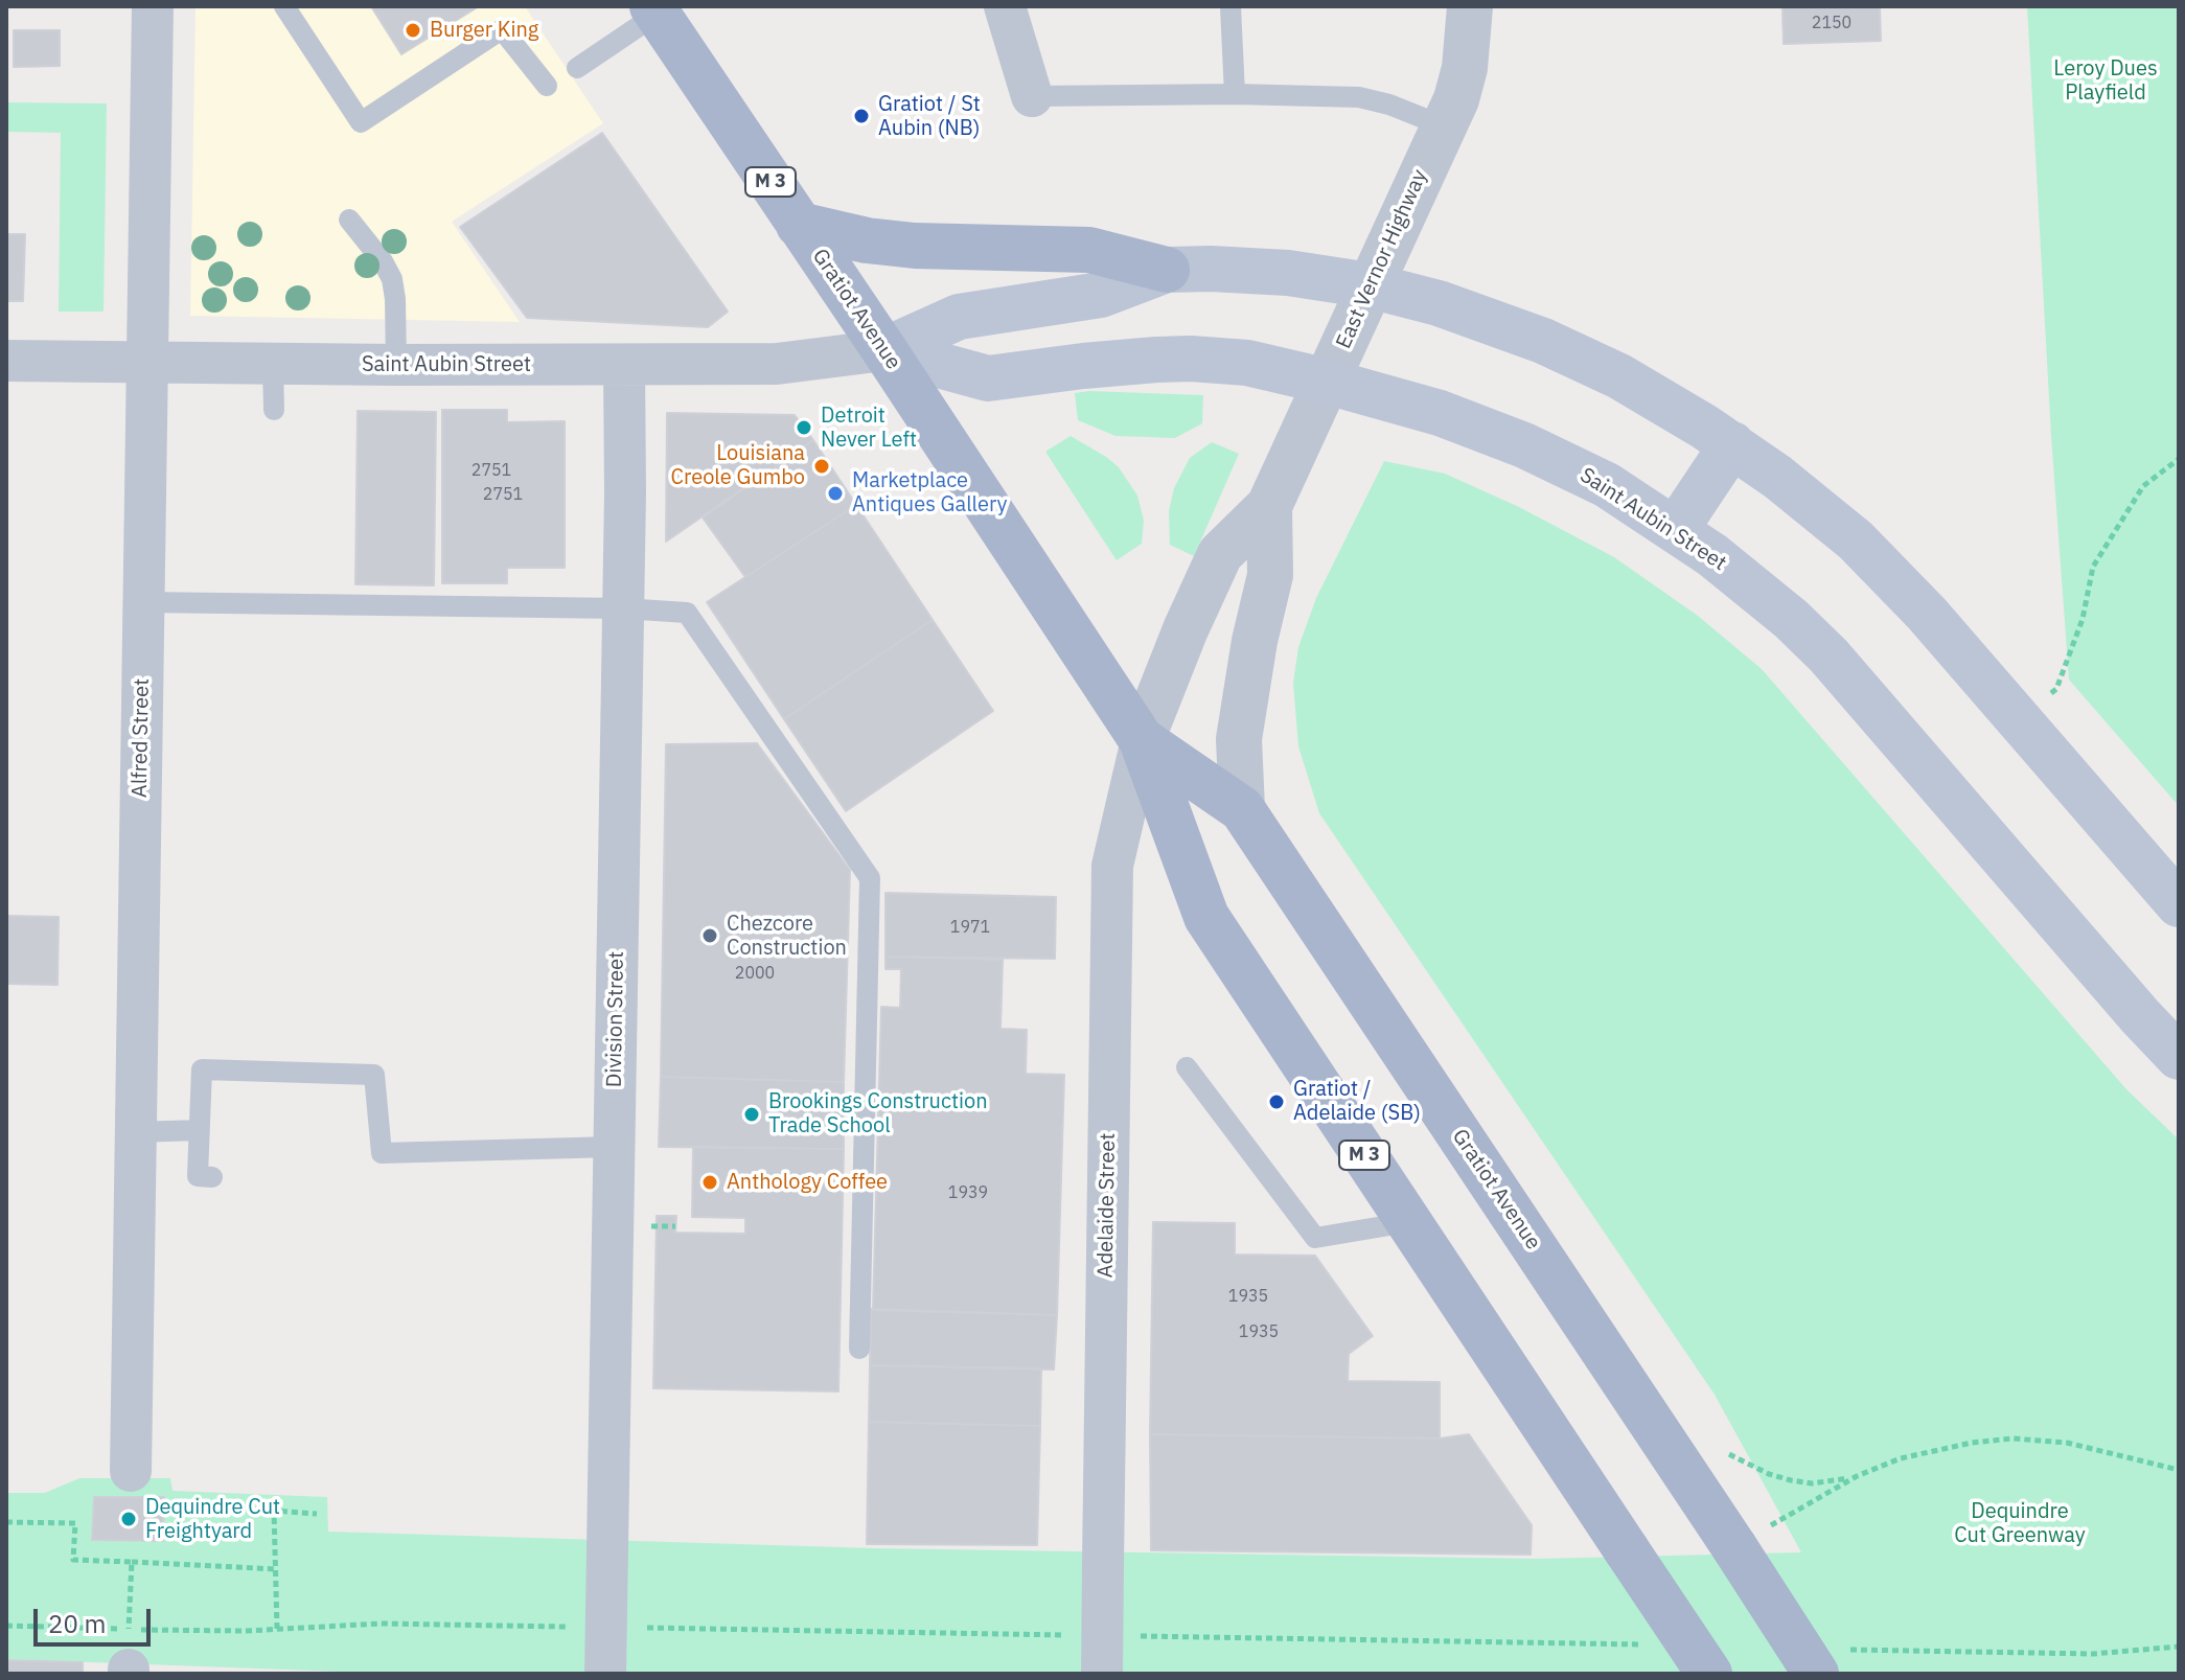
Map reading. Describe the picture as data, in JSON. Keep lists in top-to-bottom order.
{
  "streets": {
    "main road": ["M 3", "Gratiot Avenue", "Saint Aubin Street"],
    "street": [
      "East Vernor Highway",
      "Alfred Street",
      "Division Street",
      "Adelaide Street"
    ]
  },
  "crossings": [
    ["East Vernor Highway", "Gratiot Avenue"],
    ["East Vernor Highway", "Saint Aubin Street"],
    ["East Vernor Highway", "Adelaide Street"],
    ["Gratiot Avenue", "Saint Aubin Street"],
    ["Gratiot Avenue", "Adelaide Street"],
    ["Saint Aubin Street", "Alfred Street"],
    ["Saint Aubin Street", "Division Street"]
  ],
  "parks": ["Leroy Dues Playfield", "Dequindre Cut Greenway"],
  "places": [
    "Burger King",
    "Gratiot / St Aubin (NB)",
    "Detroit Never Left",
    "Louisiana Creole Gumbo",
    "Marketplace Antiques Gallery",
    "Chezcore Construction",
    "Gratiot / Adelaide (SB)",
    "Brookings Construction Trade School",
    "Anthology Coffee",
    "Dequindre Cut Freightyard"
  ],
  "house_numbers": [
    "2150",
    "2751",
    "2751",
    "1971",
    "2000",
    "1939",
    "1935",
    "1935"
  ],
  "scale_bar": "20 m"
}
